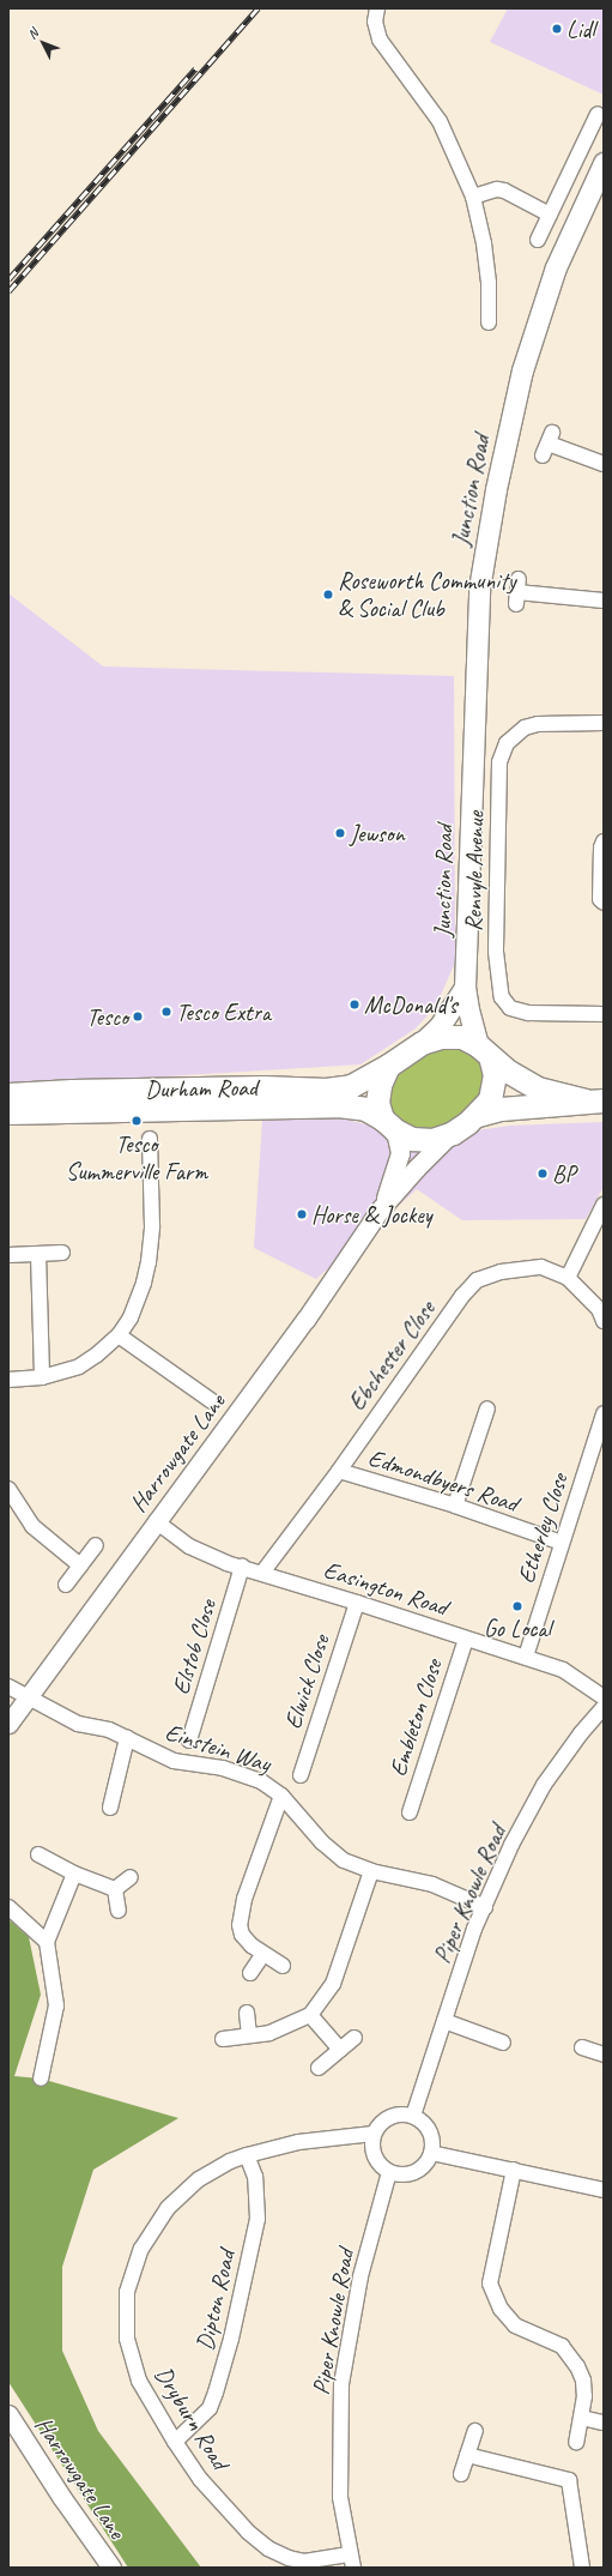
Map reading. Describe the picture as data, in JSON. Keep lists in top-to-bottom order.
{
  "streets": {
    "main road": ["Junction Road", "Durham Road"],
    "street": [
      "Renvyle Avenue",
      "Ebchester Close",
      "Harrowgate Lane",
      "Edmondbyers Road",
      "Etherley Close",
      "Easington Road",
      "Elstob Close",
      "Elwick Close",
      "Embleton Close",
      "Einstein Way",
      "Piper Knowle Road",
      "Dipton Road",
      "Dryburn Road"
    ]
  },
  "crossings": [
    ["Junction Road", "Durham Road"],
    ["Junction Road", "Harrowgate Lane"],
    ["Durham Road", "Harrowgate Lane"],
    ["Ebchester Close", "Edmondbyers Road"],
    ["Ebchester Close", "Easington Road"],
    ["Harrowgate Lane", "Easington Road"],
    ["Harrowgate Lane", "Einstein Way"],
    ["Edmondbyers Road", "Etherley Close"],
    ["Etherley Close", "Easington Road"],
    ["Easington Road", "Elstob Close"],
    ["Easington Road", "Elwick Close"],
    ["Easington Road", "Embleton Close"],
    ["Einstein Way", "Piper Knowle Road"],
    ["Piper Knowle Road", "Dryburn Road"],
    ["Dipton Road", "Dryburn Road"]
  ],
  "places": [
    "Lidl",
    "Roseworth Community & Social Club",
    "Jewson",
    "McDonald's",
    "Tesco Extra",
    "Tesco",
    "Tesco Summerville Farm",
    "BP",
    "Horse & Jockey",
    "Go Local"
  ],
  "north": "top left"
}
